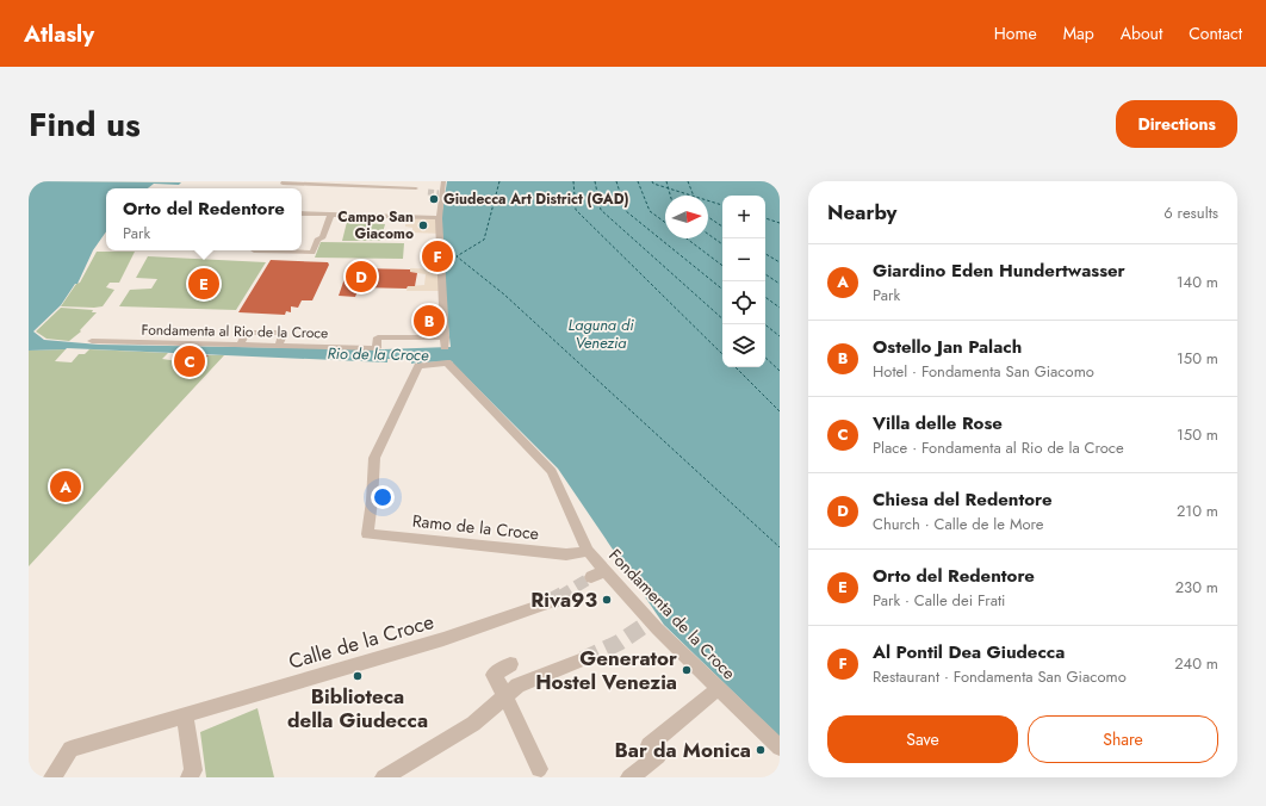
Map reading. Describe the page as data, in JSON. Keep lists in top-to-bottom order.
{
  "streets": {
    "street": [
      "Fondamenta al Rio de la Croce",
      "Ramo de la Croce",
      "Fondamenta de la Croce",
      "Calle de la Croce"
    ]
  },
  "crossings": [
    ["Fondamenta al Rio de la Croce", "Ramo de la Croce"],
    ["Fondamenta al Rio de la Croce", "Fondamenta de la Croce"],
    ["Ramo de la Croce", "Fondamenta de la Croce"]
  ],
  "water": ["Laguna di Venezia", "Rio de la Croce"],
  "places": [
    "Giudecca Art District (GAD)",
    "Campo San Giacomo",
    "Riva93",
    "Generator Hostel Venezia",
    "Biblioteca della Giudecca",
    "Bar da Monica"
  ],
  "north": "right",
  "page": {
    "header": "Atlasly",
    "nav": [
      "Home",
      "Map",
      "About",
      "Contact"
    ],
    "title": "Find us",
    "buttons": [
      "Directions",
      ["Save", "Share"]
    ],
    "heading": ["Nearby", "6 results"],
    "popup": ["Orto del Redentore", "Park"],
    "map_buttons": ["+", "−"],
    "pins": [
      "F",
      "D",
      "E",
      "B",
      "C",
      "A"
    ],
    "list": [
      {
        "mark": "A",
        "name": "Giardino Eden Hundertwasser",
        "note": "Park",
        "value": "140 m"
      },
      {
        "mark": "B",
        "name": "Ostello Jan Palach",
        "note": "Hotel · Fondamenta San Giacomo",
        "value": "150 m"
      },
      {
        "mark": "C",
        "name": "Villa delle Rose",
        "note": "Place · Fondamenta al Rio de la Croce",
        "value": "150 m"
      },
      {
        "mark": "D",
        "name": "Chiesa del Redentore",
        "note": "Church · Calle de le More",
        "value": "210 m"
      },
      {
        "mark": "E",
        "name": "Orto del Redentore",
        "note": "Park · Calle dei Frati",
        "value": "230 m"
      },
      {
        "mark": "F",
        "name": "Al Pontil Dea Giudecca",
        "note": "Restaurant · Fondamenta San Giacomo",
        "value": "240 m"
      }
    ]
  }
}
